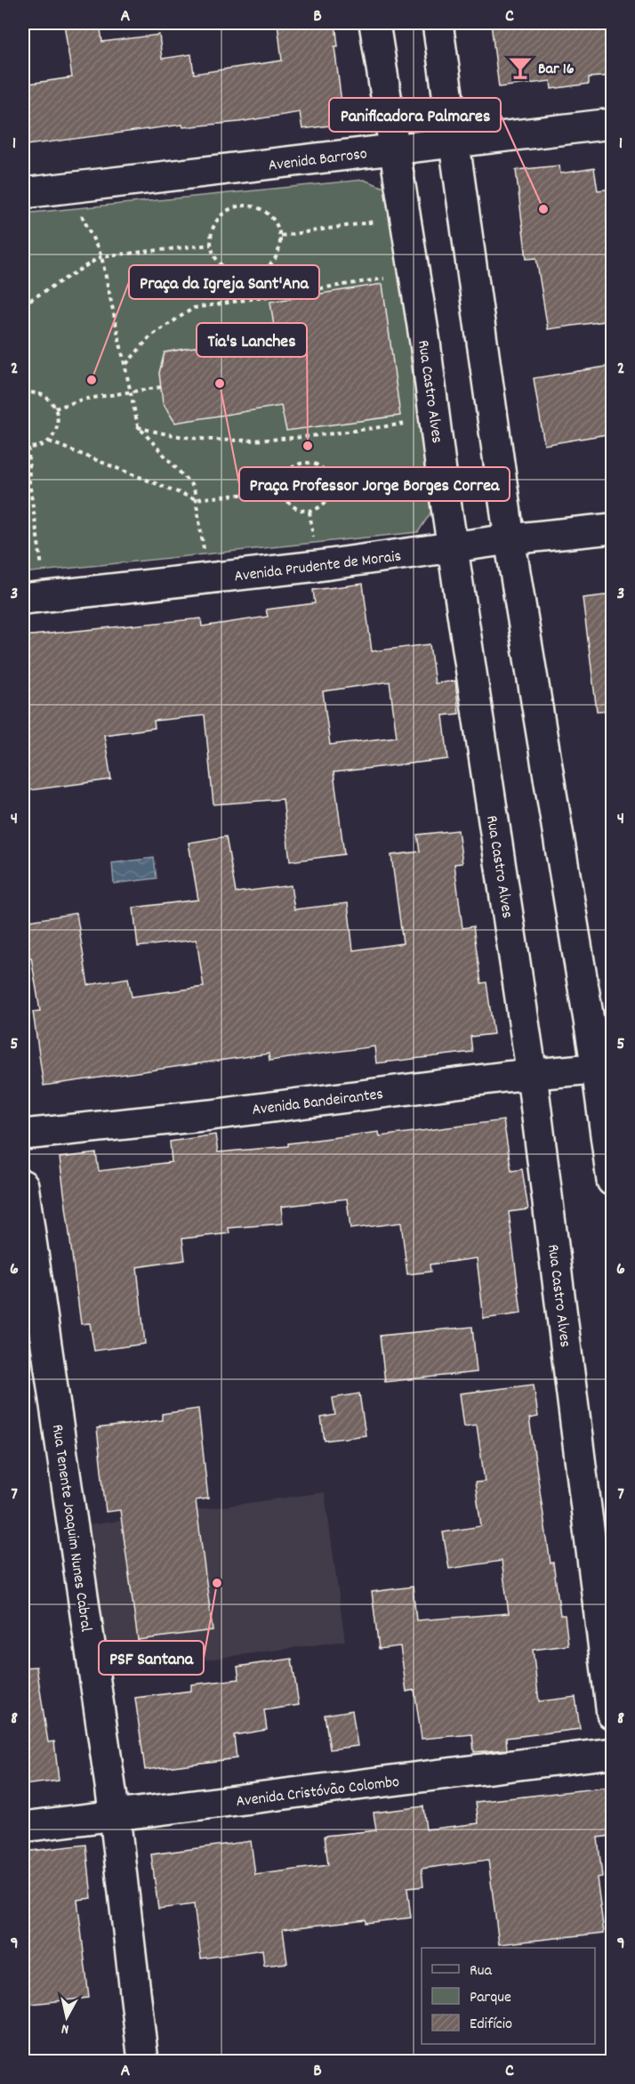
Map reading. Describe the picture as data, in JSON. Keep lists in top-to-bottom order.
{
  "streets": {
    "street": [
      "Avenida Barroso",
      "Rua Castro Alves",
      "Avenida Prudente de Morais",
      "Avenida Bandeirantes",
      "Rua Tenente Joaquim Nunes Cabral",
      "Avenida Cristóvão Colombo"
    ]
  },
  "crossings": [
    ["Avenida Barroso", "Rua Castro Alves"],
    ["Rua Castro Alves", "Avenida Prudente de Morais"],
    ["Rua Castro Alves", "Avenida Bandeirantes"],
    ["Rua Tenente Joaquim Nunes Cabral", "Avenida Cristóvão Colombo"]
  ],
  "places": {
    "bar": ["Bar 16"],
    "other": [
      "Panificadora Palmares",
      "Praça da Igreja Sant'Ana",
      "Praça Professor Jorge Borges Correa",
      "Tia's Lanches",
      "PSF Santana"
    ]
  },
  "legend": ["Rua", "Parque", "Edifício"],
  "north": "bottom",
  "grid": {
    "columns": ["A", "B", "C"],
    "rows": [
      "1",
      "2",
      "3",
      "4",
      "5",
      "6",
      "7",
      "8",
      "9"
    ]
  }
}
